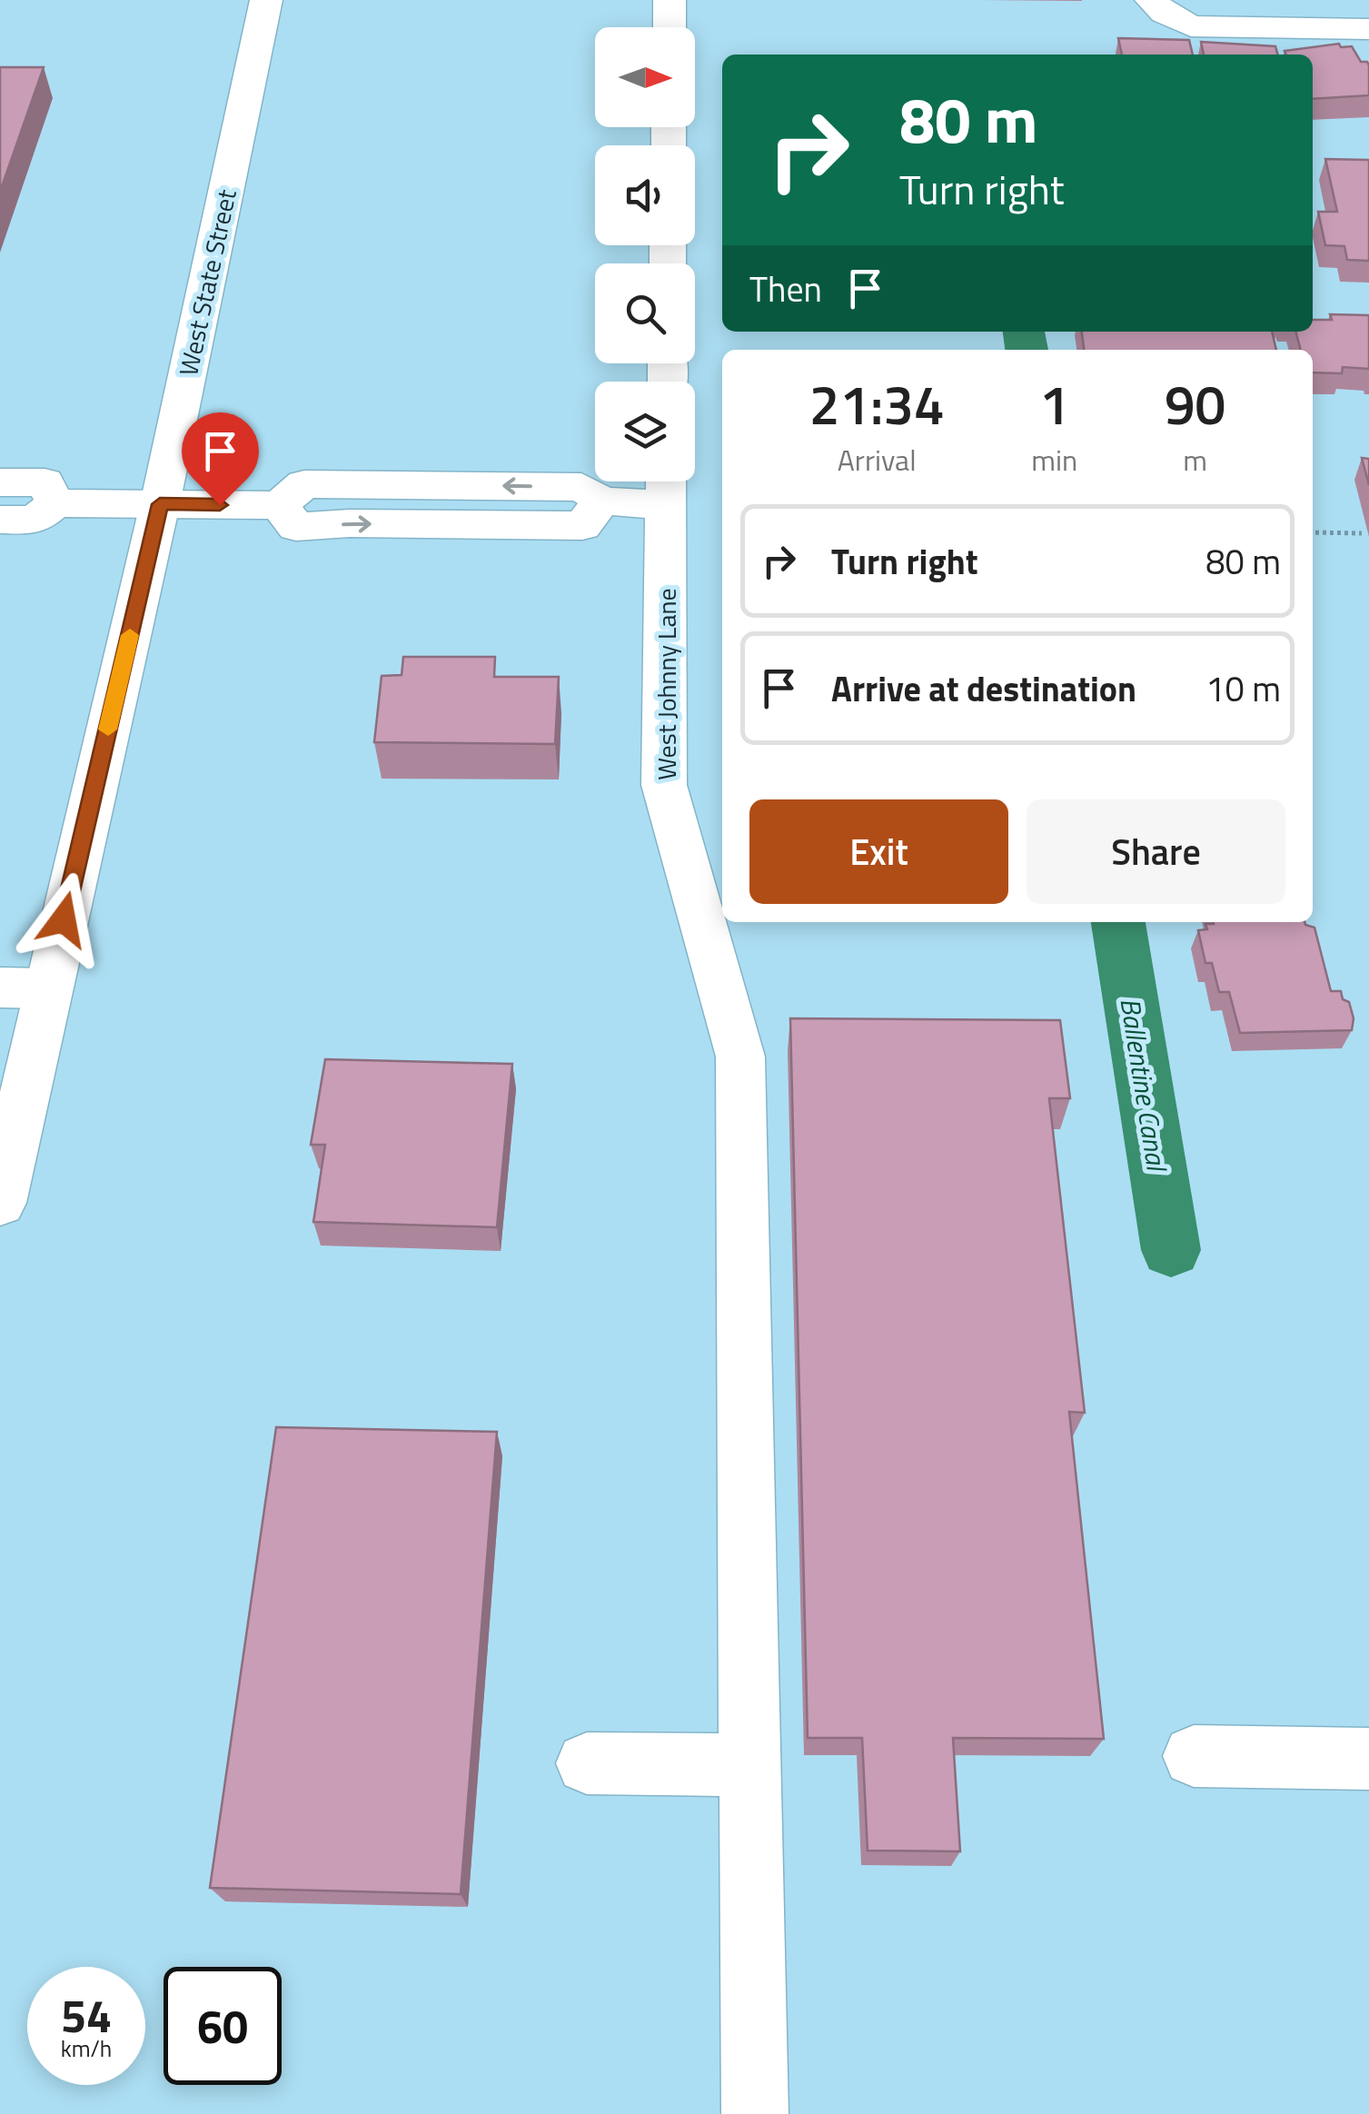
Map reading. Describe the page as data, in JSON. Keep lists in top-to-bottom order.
{
  "streets": {
    "main road": ["West State Street", "West Johnny Lane"]
  },
  "water": ["Ballentine Canal"],
  "north": "right",
  "page": {
    "turn": ["80 m", "Turn right"],
    "then": "Then",
    "eta": [
      "21:34",
      "Arrival",
      "1",
      "min",
      "90",
      "m"
    ],
    "list": [
      {
        "name": "Turn right",
        "value": "80 m"
      },
      {
        "name": "Arrive at destination",
        "value": "10 m"
      }
    ],
    "buttons": ["Exit", "Share"],
    "speed": "54 km/h",
    "limit": "60"
  }
}
